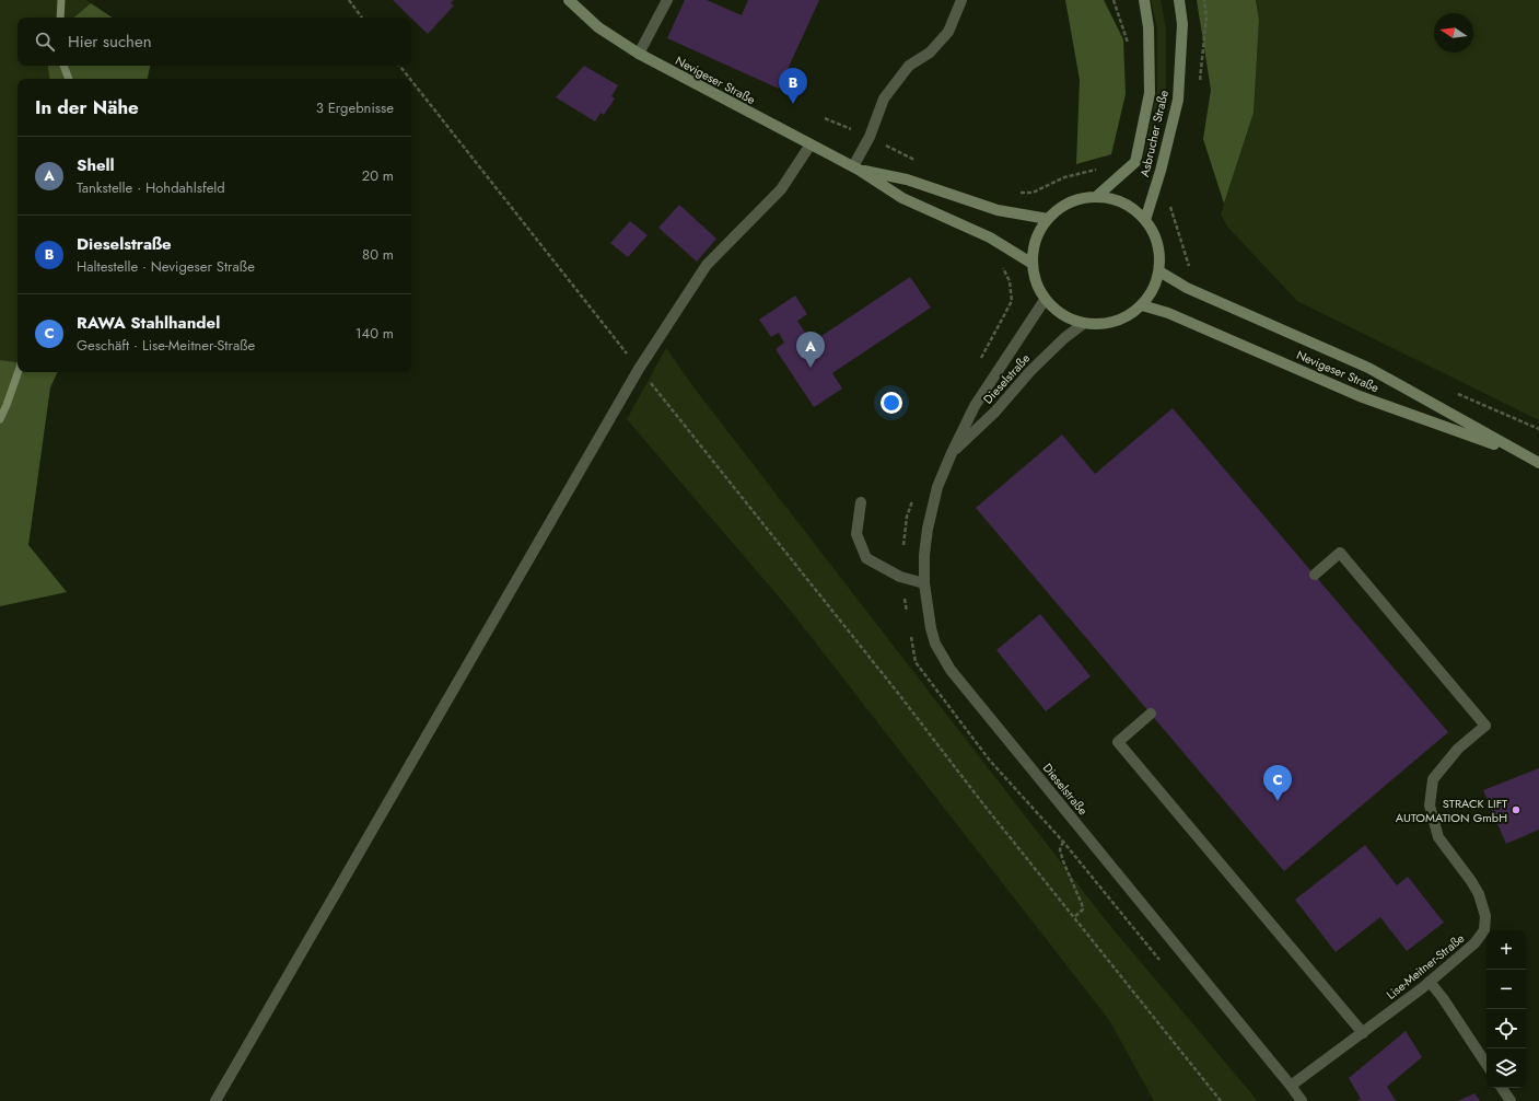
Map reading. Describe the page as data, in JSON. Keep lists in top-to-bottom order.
{
  "streets": {
    "main road": ["Nevigeser Straße", "Asbrucher Straße"],
    "street": ["Dieselstraße", "Lise-Meitner-Straße"]
  },
  "crossings": [
    ["Nevigeser Straße", "Asbrucher Straße"],
    ["Nevigeser Straße", "Dieselstraße"],
    ["Asbrucher Straße", "Dieselstraße"],
    ["Dieselstraße", "Lise-Meitner-Straße"]
  ],
  "places": ["STRACK LIFT AUTOMATION GmbH"],
  "north": "left",
  "page": {
    "search": "Hier suchen",
    "pins": ["B", "A", "C"],
    "heading": ["In der Nähe", "3 Ergebnisse"],
    "list": [
      {
        "mark": "A",
        "name": "Shell",
        "note": "Tankstelle · Hohdahlsfeld",
        "value": "20 m"
      },
      {
        "mark": "B",
        "name": "Dieselstraße",
        "note": "Haltestelle · Nevigeser Straße",
        "value": "80 m"
      },
      {
        "mark": "C",
        "name": "RAWA Stahlhandel",
        "note": "Geschäft · Lise-Meitner-Straße",
        "value": "140 m"
      }
    ],
    "map_buttons": ["+", "−"]
  }
}
